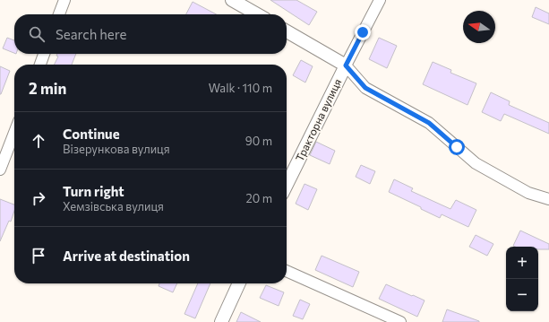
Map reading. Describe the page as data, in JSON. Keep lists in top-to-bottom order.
{
  "streets": {
    "street": ["Тракторна вулиця"]
  },
  "north": "left",
  "page": {
    "search": "Search here",
    "heading": ["2 min", "Walk · 110 m"],
    "list": [
      ["Continue", "Візерункова вулиця", "90 m"],
      ["Turn right", "Хемзівська вулиця", "20 m"],
      "Arrive at destination"
    ],
    "map_buttons": ["+", "−"]
  }
}
